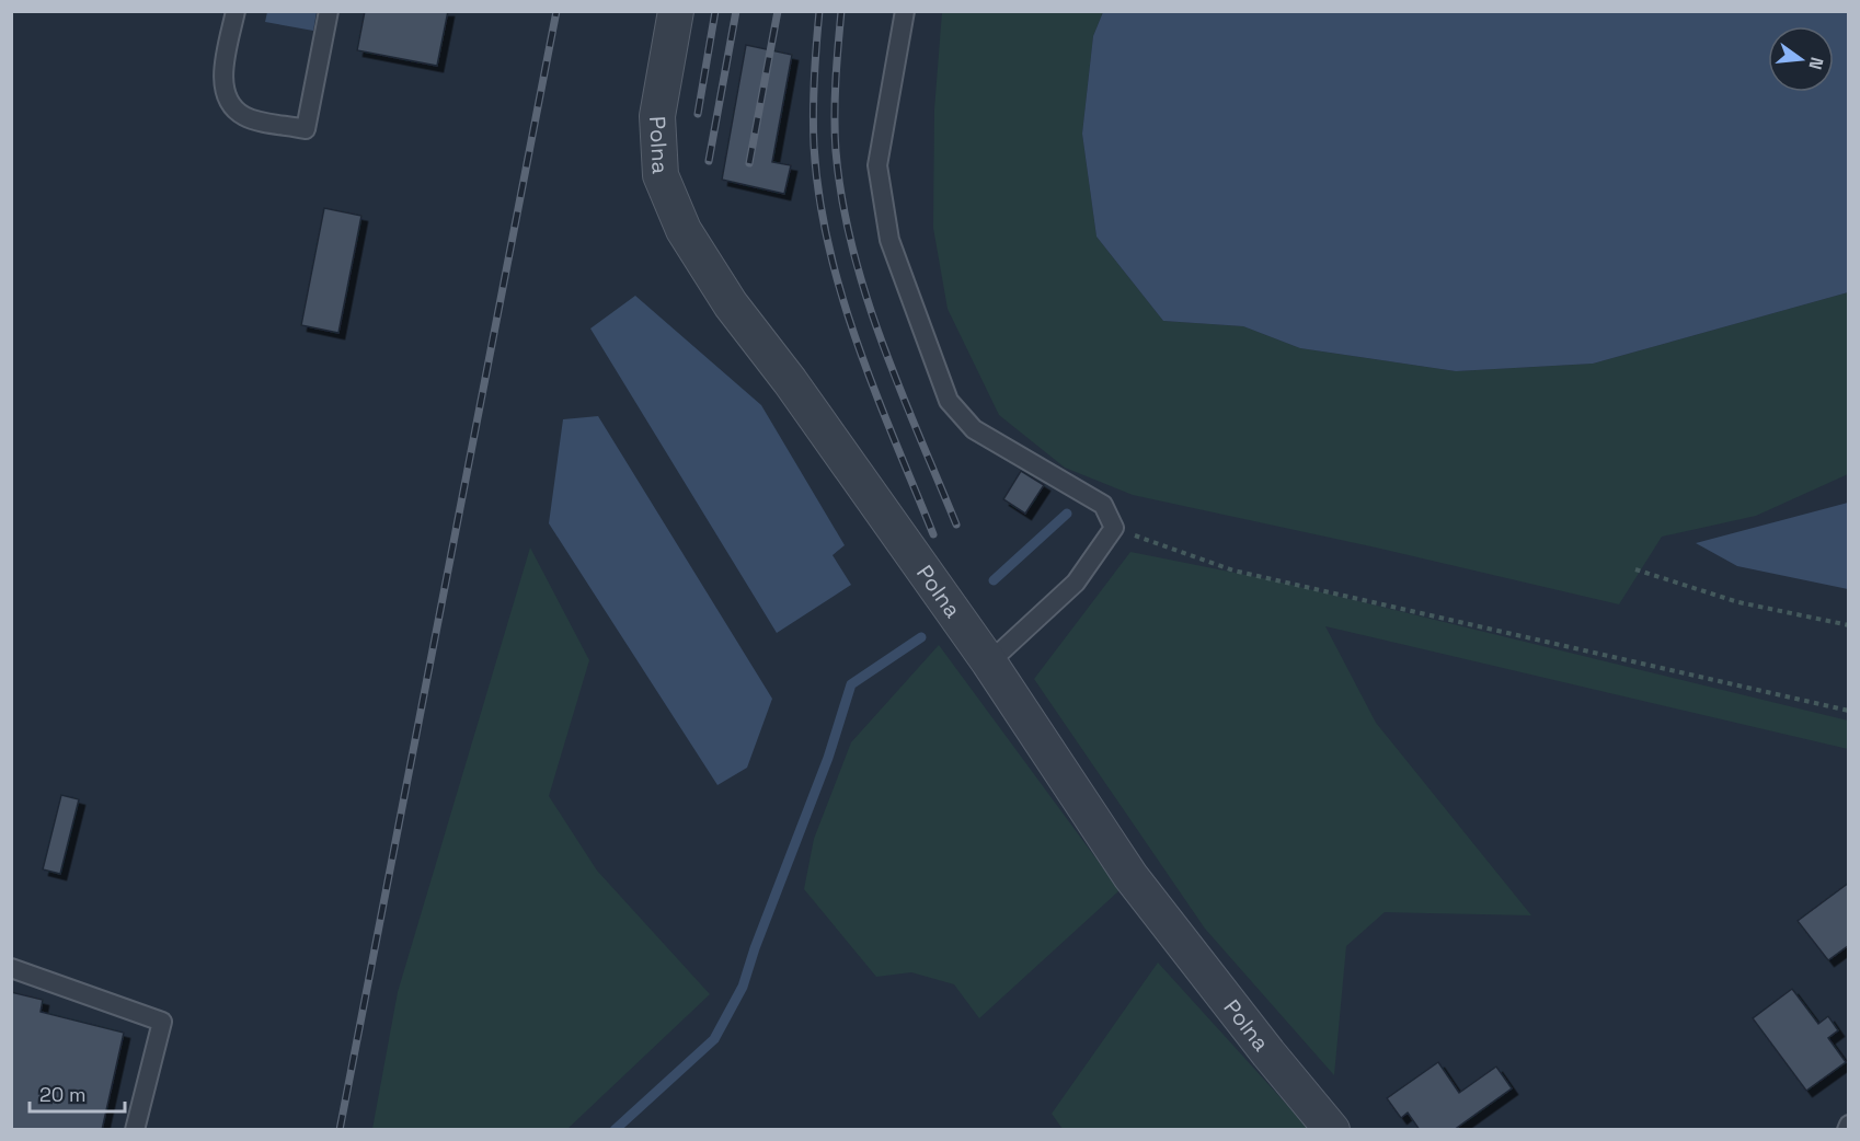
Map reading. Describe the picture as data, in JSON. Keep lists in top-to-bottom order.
{
  "streets": {
    "street": ["Polna"]
  },
  "scale_bar": "20 m",
  "north": "right"
}
